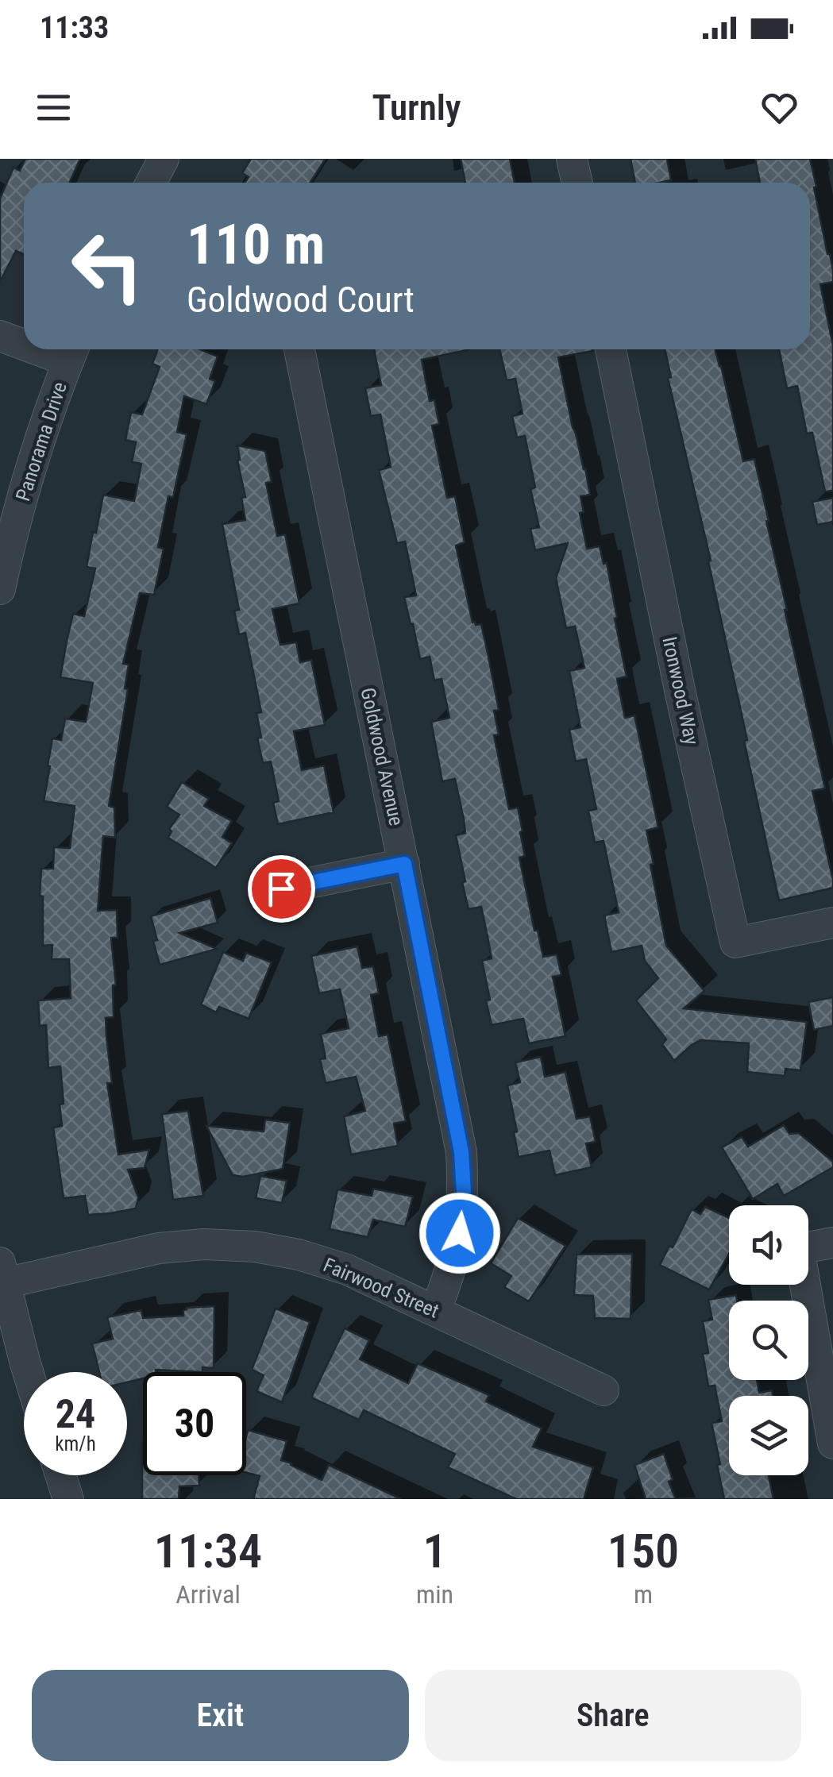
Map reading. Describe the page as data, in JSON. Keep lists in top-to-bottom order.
{
  "streets": {
    "street": [
      "Panorama Drive",
      "Ironwood Way",
      "Goldwood Avenue",
      "Fairwood Street"
    ]
  },
  "crossings": [
    ["Goldwood Avenue", "Fairwood Street"]
  ],
  "page": {
    "status": "11:33",
    "header": "Turnly",
    "turn": ["110 m", "Goldwood Court"],
    "speed": "24 km/h",
    "limit": "30",
    "eta": [
      "11:34",
      "Arrival",
      "1",
      "min",
      "150",
      "m"
    ],
    "buttons": ["Exit", "Share"]
  }
}
